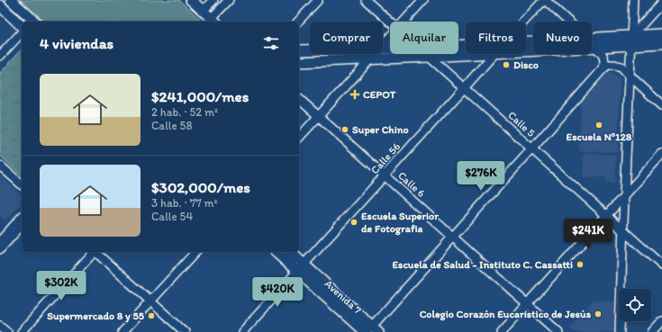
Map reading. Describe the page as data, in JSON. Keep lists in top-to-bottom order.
{
  "streets": {
    "main road": ["Avenida 7"],
    "street": ["Calle 5", "Calle 56", "Calle 6"]
  },
  "crossings": [
    ["Calle 5", "Calle 56"],
    ["Calle 56", "Calle 6"],
    ["Calle 56", "Avenida 7"]
  ],
  "places": {
    "other": [
      "Disco",
      "Escuela Nº128",
      "Super Chino",
      "Escuela Superior de Fotografia",
      "Escuela de Salud - Instituto C. Cassatti",
      "Colegio Corazón Eucarístico de Jesús",
      "Supermercado 8 y 55"
    ],
    "health": ["CEPOT"]
  },
  "page": {
    "chip": [
      "Comprar",
      "Alquilar",
      "Filtros",
      "Nuevo"
    ],
    "heading": "4 viviendas",
    "list": [
      {
        "name": "$241,000/mes",
        "note": "2 hab. · 52 m² · Calle 58"
      },
      {
        "name": "$302,000/mes",
        "note": "3 hab. · 77 m² · Calle 54"
      }
    ],
    "price": [
      "$276K",
      "$241K",
      "$302K",
      "$420K"
    ]
  }
}
